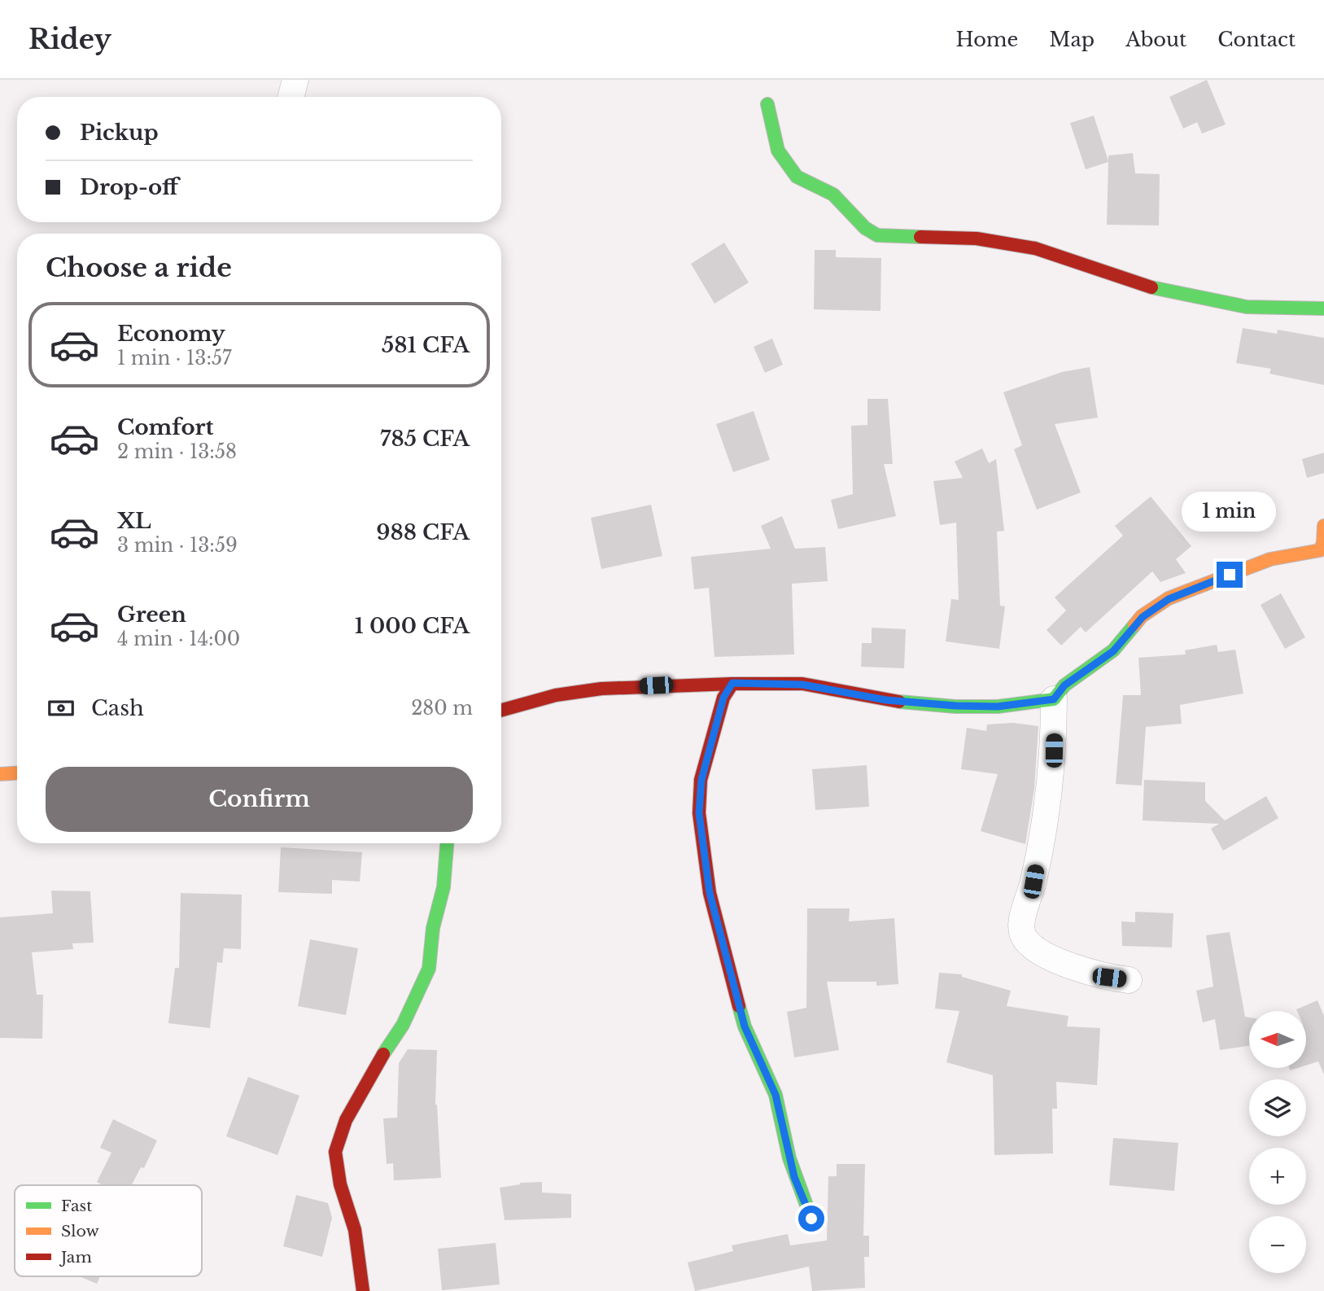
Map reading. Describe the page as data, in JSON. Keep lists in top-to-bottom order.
{
  "legend": ["Fast", "Slow", "Jam"],
  "north": "left",
  "page": {
    "header": "Ridey",
    "nav": [
      "Home",
      "Map",
      "About",
      "Contact"
    ],
    "banner": ["Pickup", "Drop-off"],
    "heading": "Choose a ride",
    "list": [
      {
        "name": "Economy",
        "note": "1 min · 13:57",
        "value": "581 CFA"
      },
      {
        "name": "Comfort",
        "note": "2 min · 13:58",
        "value": "785 CFA"
      },
      {
        "name": "XL",
        "note": "3 min · 13:59",
        "value": "988 CFA"
      },
      {
        "name": "Green",
        "note": "4 min · 14:00",
        "value": "1 000 CFA"
      }
    ],
    "bubble": "1 min",
    "pay": ["Cash", "280 m"],
    "buttons": "Confirm",
    "map_buttons": ["+", "−"]
  }
}
